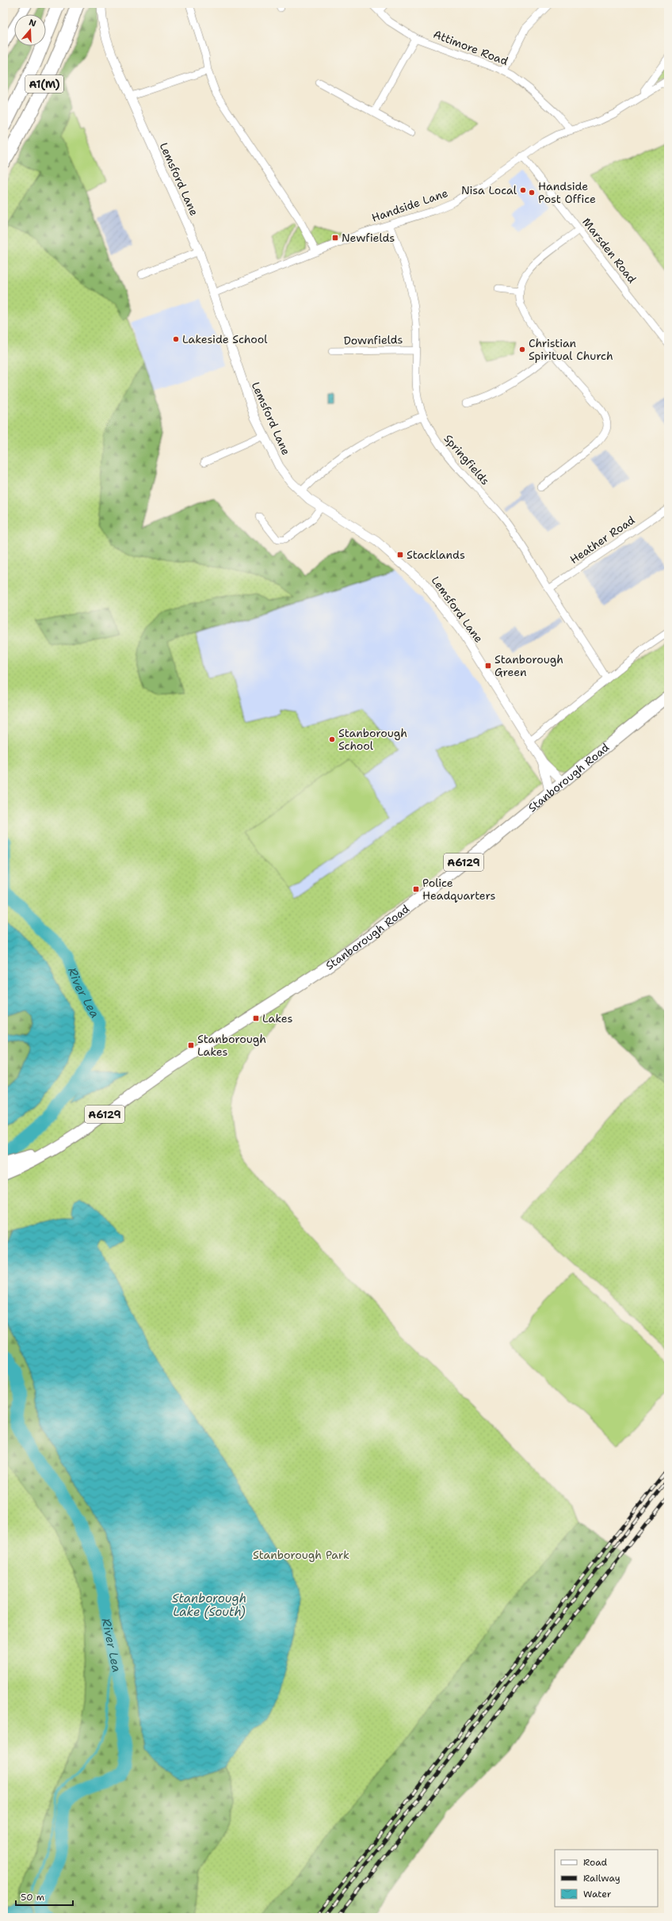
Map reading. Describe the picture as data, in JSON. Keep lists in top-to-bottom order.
{
  "streets": {
    "highway": ["A1(M)"],
    "main road": ["Stanborough Road", "A6129"],
    "street": [
      "Attimore Road",
      "Lemsford Lane",
      "Handside Lane",
      "Marsden Road",
      "Downfields",
      "Springfields",
      "Heather Road"
    ]
  },
  "crossings": [
    ["Attimore Road", "Handside Lane"],
    ["Lemsford Lane", "Handside Lane"],
    ["Lemsford Lane", "Stanborough Road"],
    ["Handside Lane", "Marsden Road"],
    ["Handside Lane", "Springfields"],
    ["Downfields", "Springfields"],
    ["Springfields", "Heather Road"],
    ["Stanborough Road", "A6129"]
  ],
  "water": ["River Lea", "Stanborough Lake (South)"],
  "parks": ["Stanborough Park"],
  "places": {
    "other": [
      "Nisa Local",
      "Handside Post Office",
      "Lakeside School",
      "Christian Spiritual Church",
      "Stanborough School"
    ],
    "transit": [
      "Newfields",
      "Stacklands",
      "Stanborough Green",
      "Police Headquarters",
      "Lakes",
      "Stanborough Lakes"
    ]
  },
  "legend": ["Road", "Railway", "Water"],
  "scale_bar": "50 m",
  "north": "top"
}
